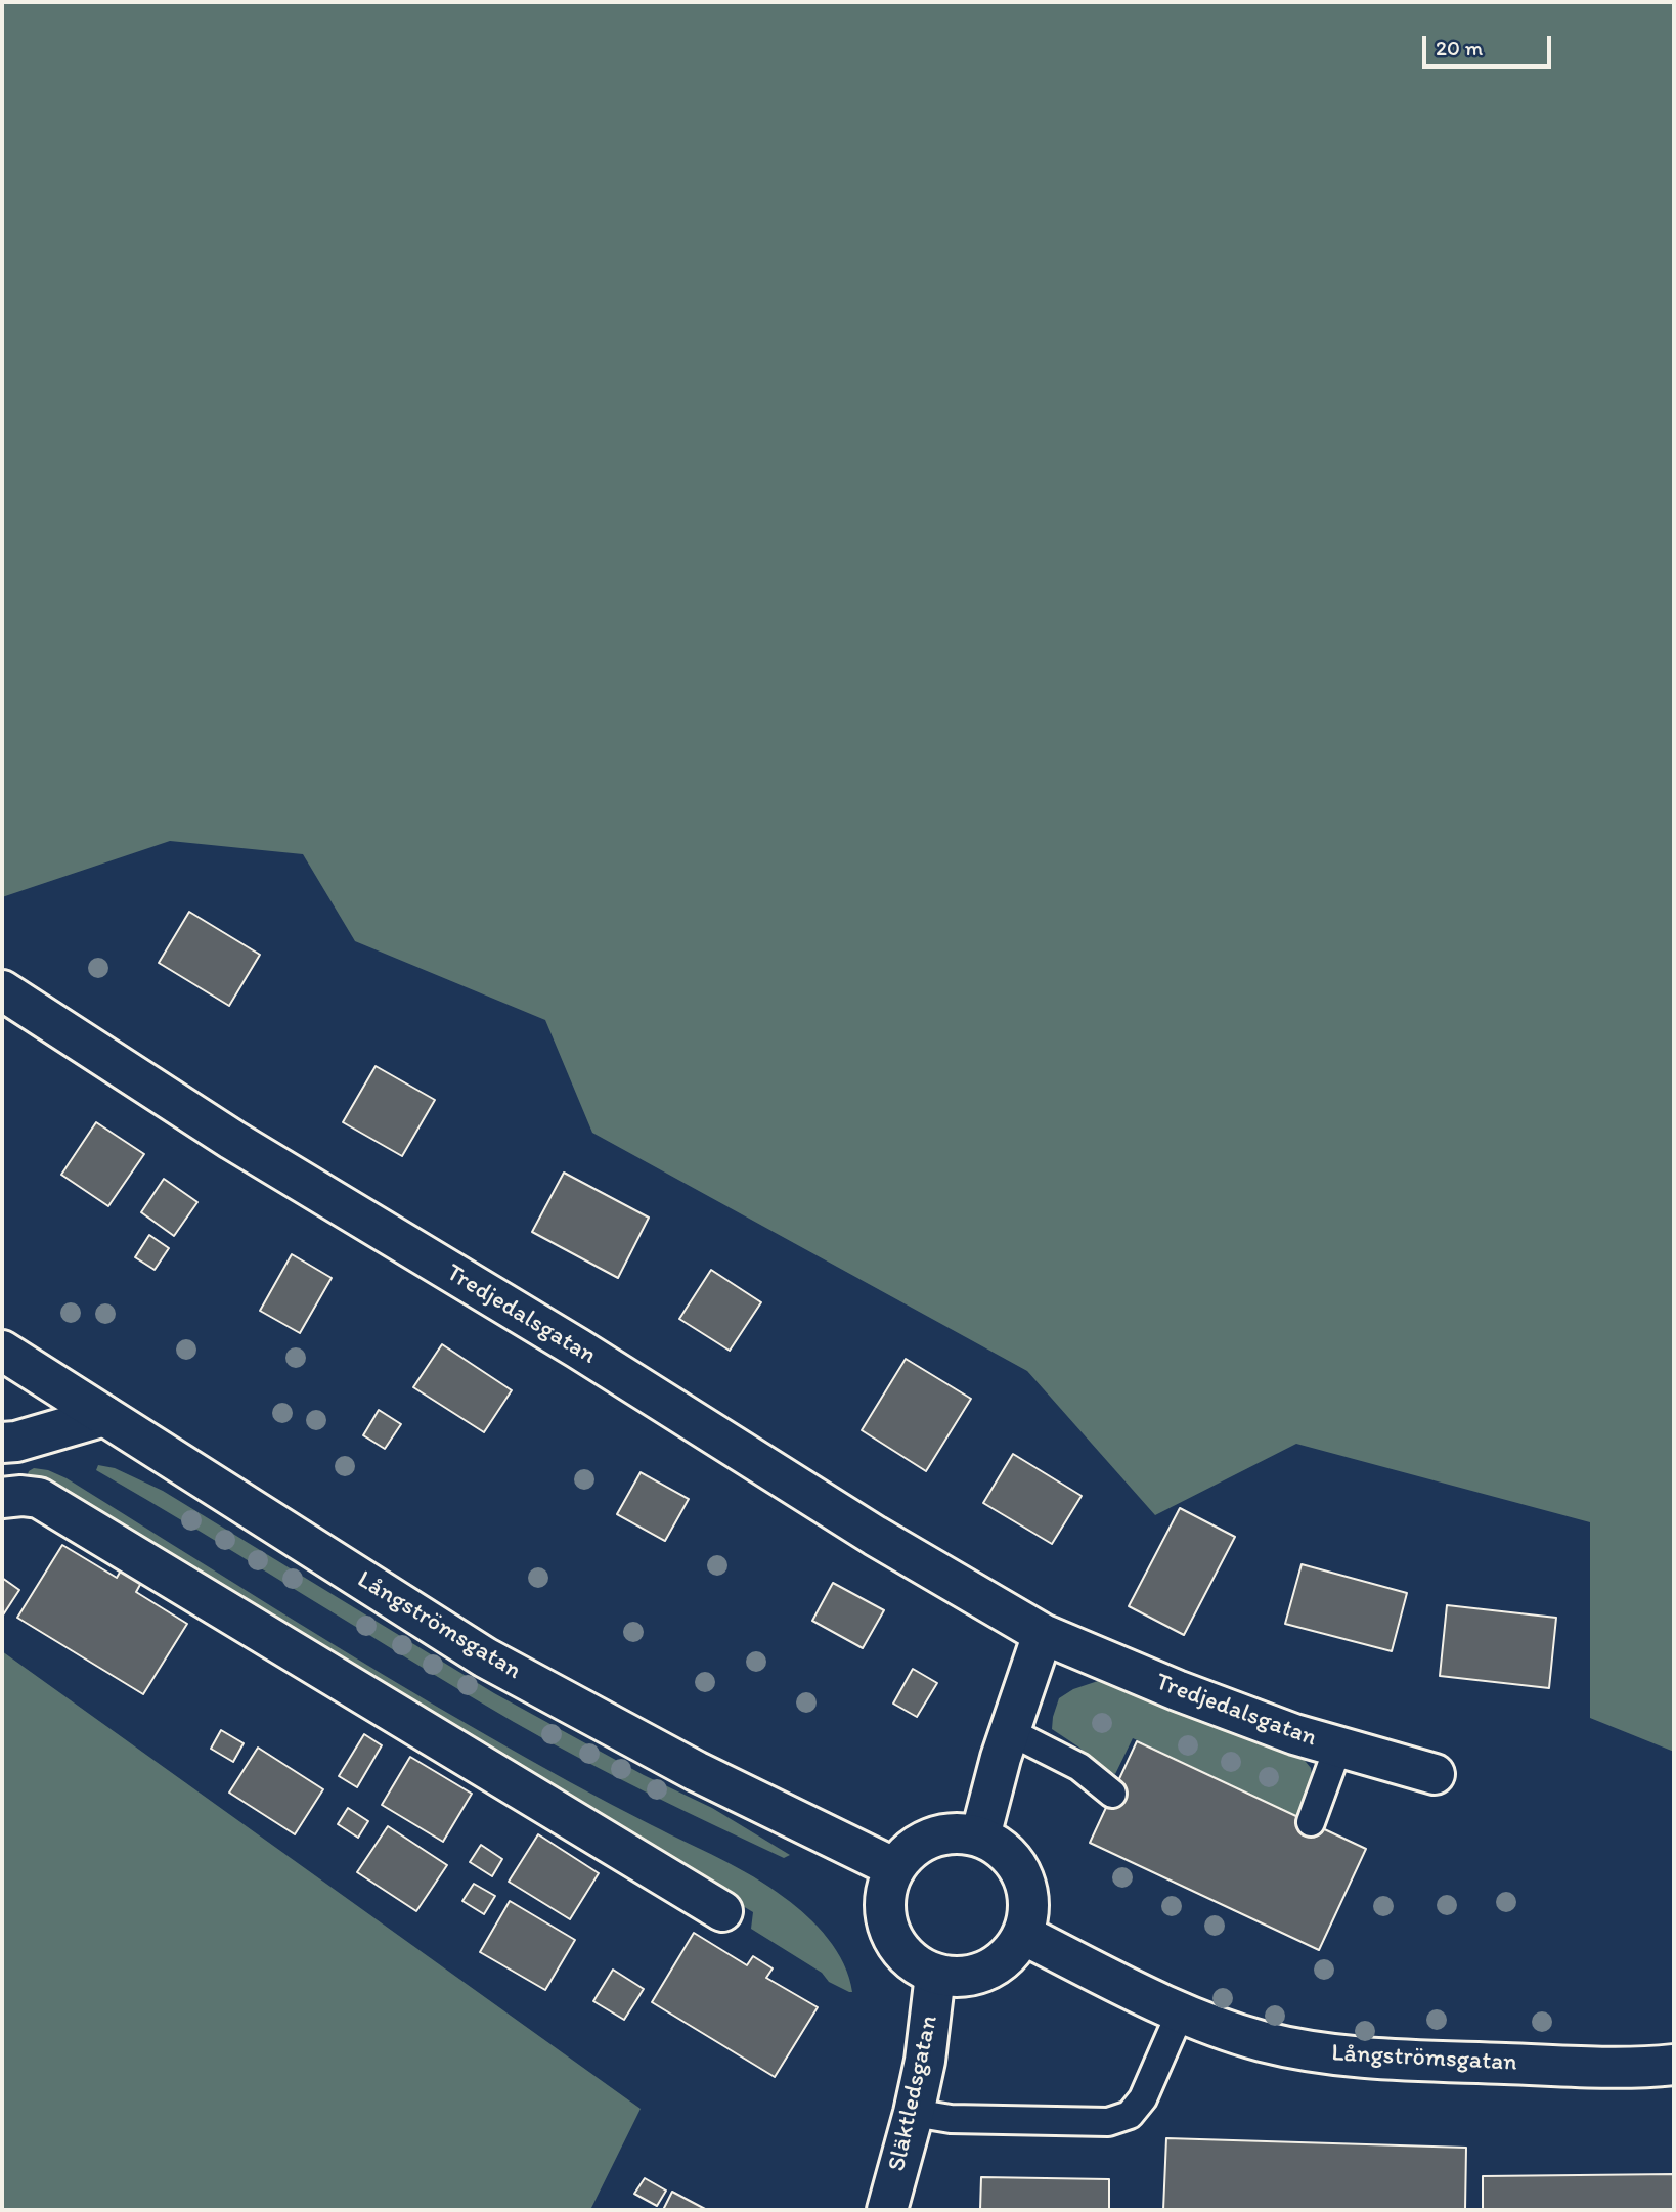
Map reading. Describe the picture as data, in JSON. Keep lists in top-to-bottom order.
{
  "streets": {
    "street": ["Tredjedalsgatan", "Långströmsgatan", "Släktledsgatan"]
  },
  "crossings": [
    ["Långströmsgatan", "Släktledsgatan"]
  ],
  "scale_bar": "20 m"
}
